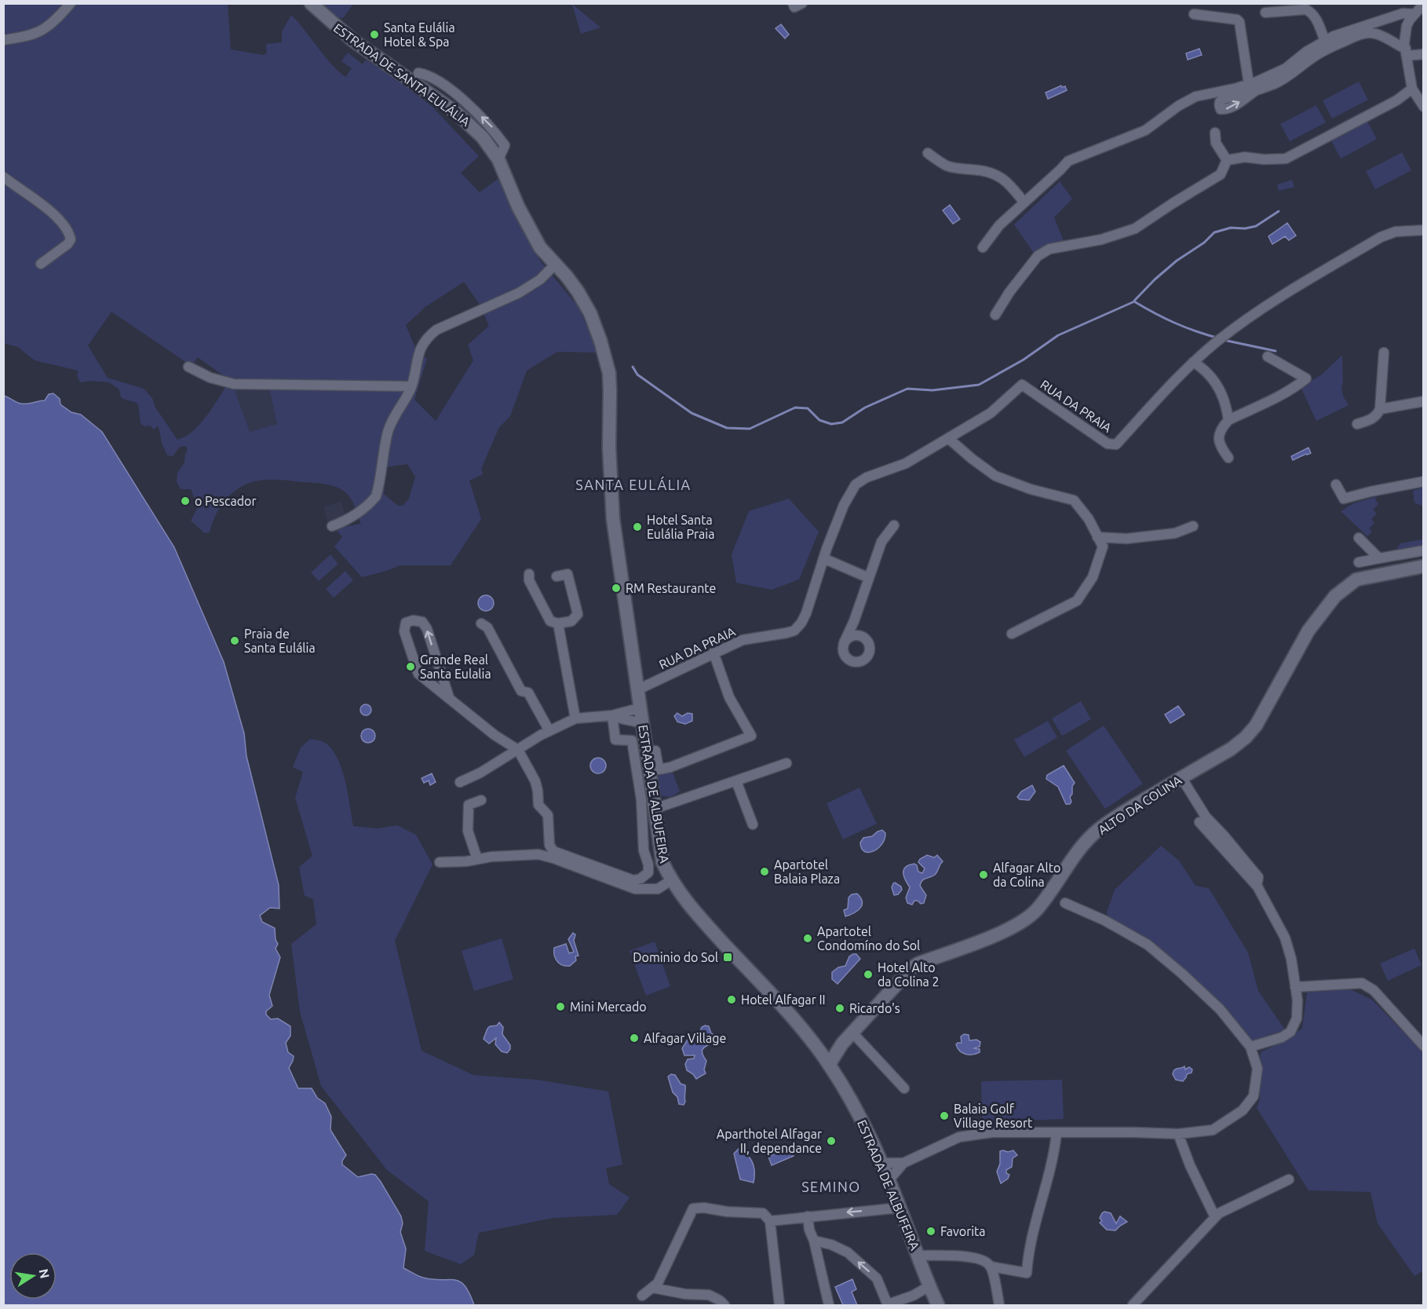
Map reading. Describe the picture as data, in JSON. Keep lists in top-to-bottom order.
{
  "streets": {
    "street": [
      "ESTRADA DE SANTA EULÁLIA",
      "RUA DA PRAIA",
      "ESTRADA DE ALBUFEIRA",
      "ALTO DA COLINA"
    ]
  },
  "crossings": [
    ["ESTRADA DE SANTA EULÁLIA", "ESTRADA DE ALBUFEIRA"],
    ["RUA DA PRAIA", "ESTRADA DE ALBUFEIRA"],
    ["ESTRADA DE ALBUFEIRA", "ALTO DA COLINA"]
  ],
  "districts": ["SANTA EULÁLIA", "SEMINO"],
  "places": {
    "other": [
      "Santa Eulália Hotel & Spa",
      "o Pescador",
      "Hotel Santa Eulália Praia",
      "RM Restaurante",
      "Praia de Santa Eulália",
      "Grande Real Santa Eulalia",
      "Apartotel Balaia Plaza",
      "Alfagar Alto da Colina",
      "Apartotel Condomíno do Sol",
      "Hotel Alto da Colina 2",
      "Hotel Alfagar II",
      "Mini Mercado",
      "Ricardo's",
      "Alfagar Village",
      "Balaia Golf Village Resort",
      "Aparthotel Alfagar II, dependance",
      "Favorita"
    ],
    "transit": ["Dominio do Sol"]
  },
  "north": "right"
}
